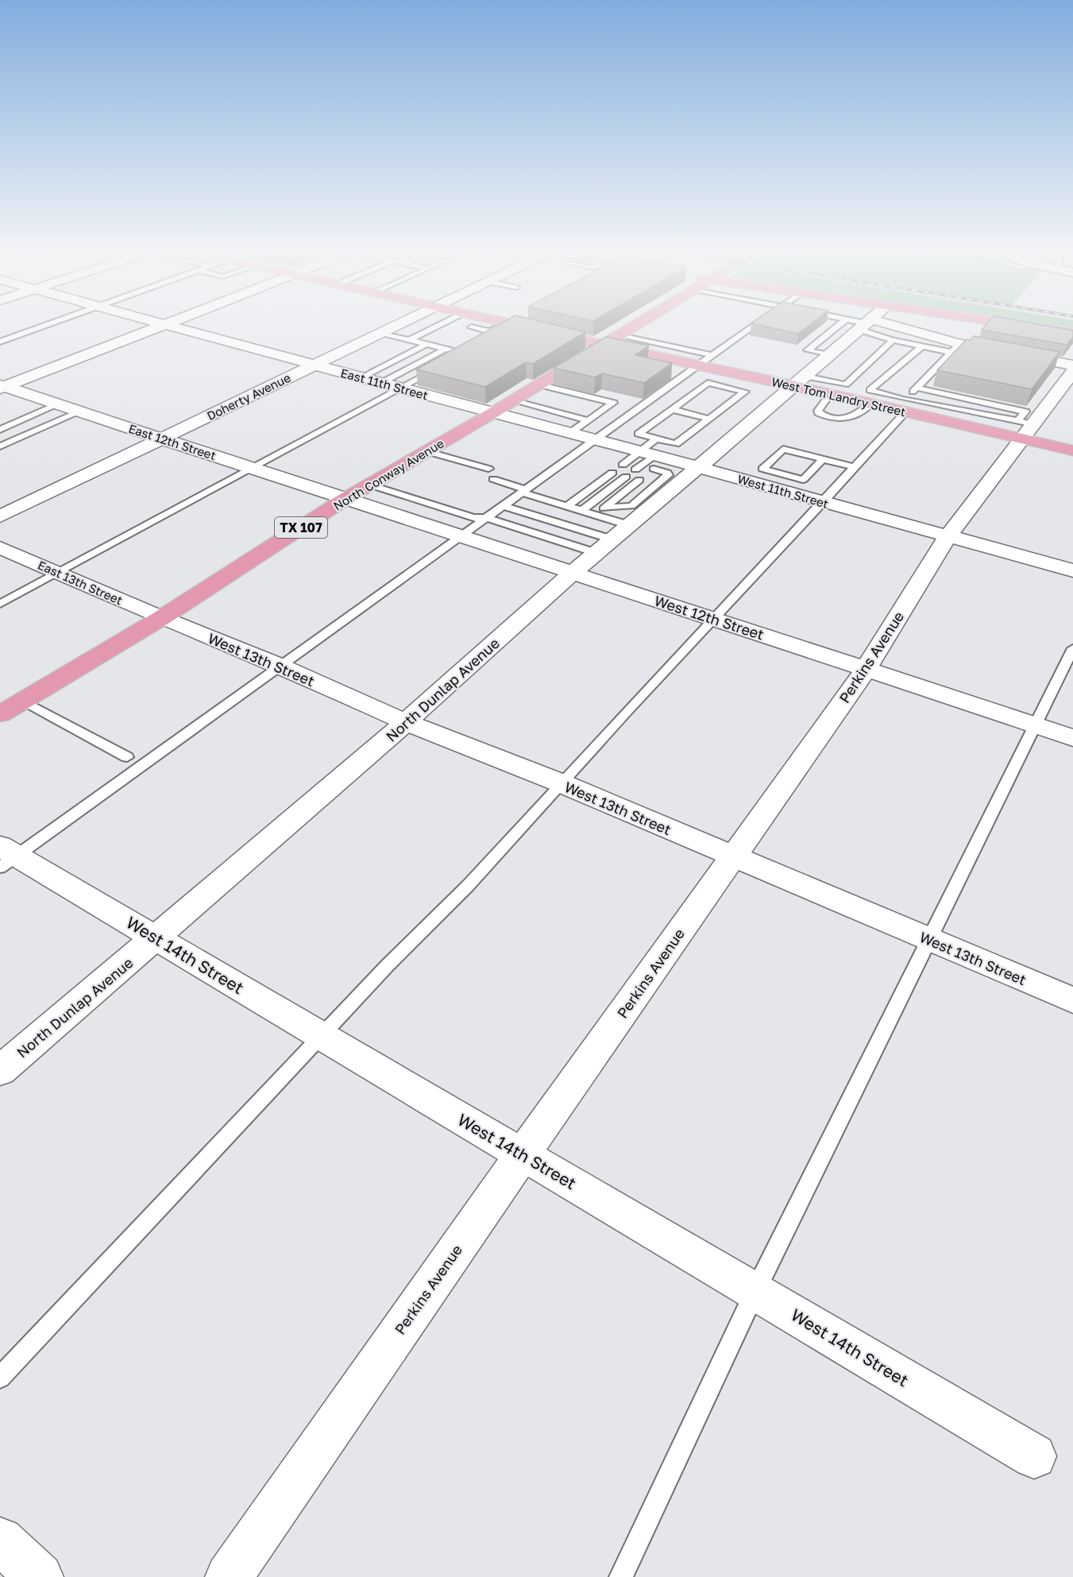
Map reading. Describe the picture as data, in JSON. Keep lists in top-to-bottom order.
{
  "streets": {
    "main road": ["West Tom Landry Street", "North Conway Avenue", "TX 107"],
    "street": [
      "East 11th Street",
      "Doherty Avenue",
      "East 12th Street",
      "West 11th Street",
      "East 13th Street",
      "West 12th Street",
      "Perkins Avenue",
      "West 13th Street",
      "North Dunlap Avenue",
      "West 14th Street"
    ]
  },
  "crossings": [
    ["East 11th Street", "Doherty Avenue"],
    ["East 11th Street", "North Conway Avenue"],
    ["East 11th Street", "West 11th Street"],
    ["Doherty Avenue", "East 12th Street"],
    ["West Tom Landry Street", "North Conway Avenue"],
    ["West Tom Landry Street", "Perkins Avenue"],
    ["West Tom Landry Street", "North Dunlap Avenue"],
    ["East 12th Street", "North Conway Avenue"],
    ["East 12th Street", "West 12th Street"],
    ["North Conway Avenue", "West 11th Street"],
    ["North Conway Avenue", "East 13th Street"],
    ["North Conway Avenue", "West 12th Street"],
    ["North Conway Avenue", "West 13th Street"],
    ["West 11th Street", "Perkins Avenue"],
    ["West 11th Street", "North Dunlap Avenue"],
    ["East 13th Street", "West 13th Street"],
    ["West 12th Street", "Perkins Avenue"],
    ["West 12th Street", "North Dunlap Avenue"],
    ["Perkins Avenue", "West 13th Street"],
    ["Perkins Avenue", "West 14th Street"],
    ["West 13th Street", "North Dunlap Avenue"],
    ["North Dunlap Avenue", "West 14th Street"]
  ]
}
